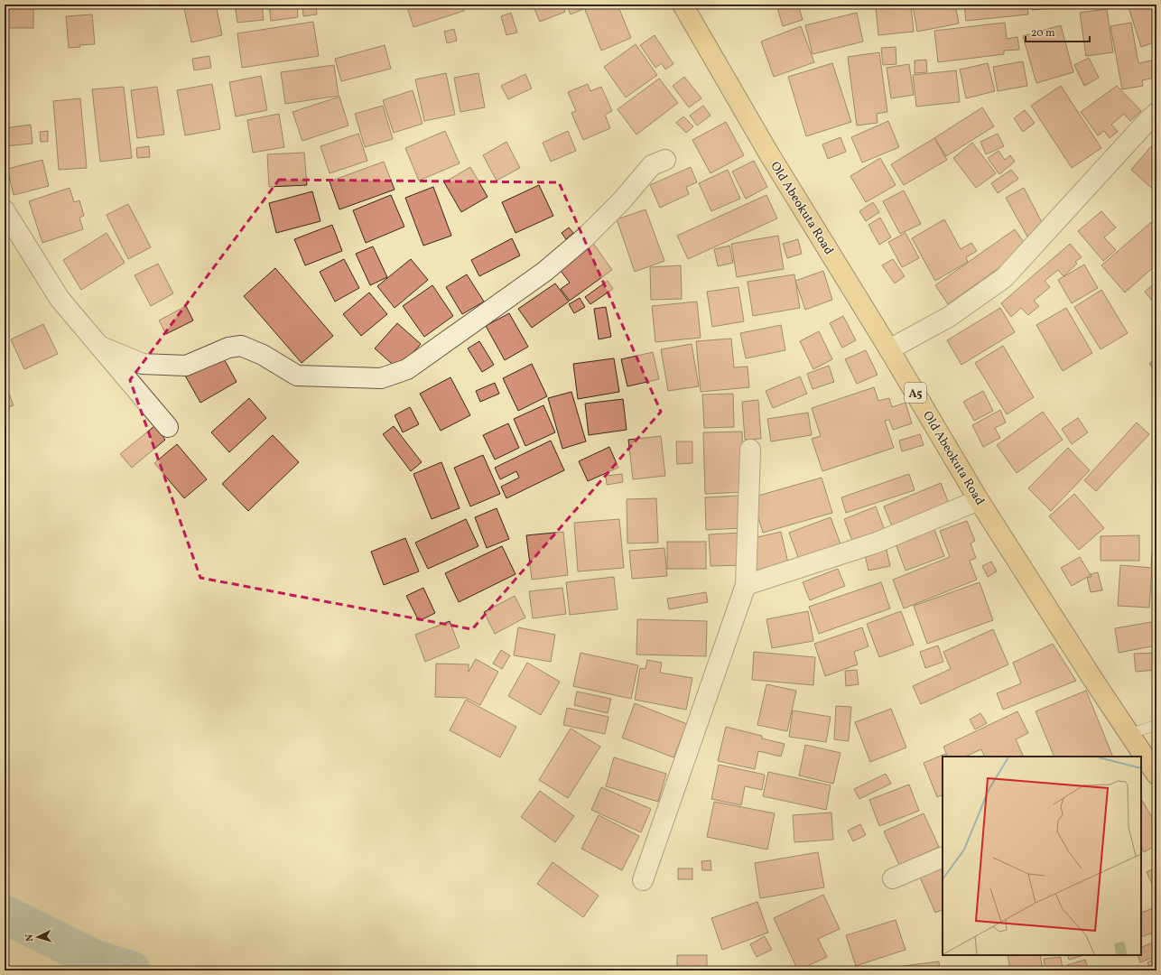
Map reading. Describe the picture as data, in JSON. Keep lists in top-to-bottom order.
{
  "streets": {
    "highway": ["Old Abeokuta Road", "A5"]
  },
  "scale_bar": "20 m",
  "north": "left"
}
